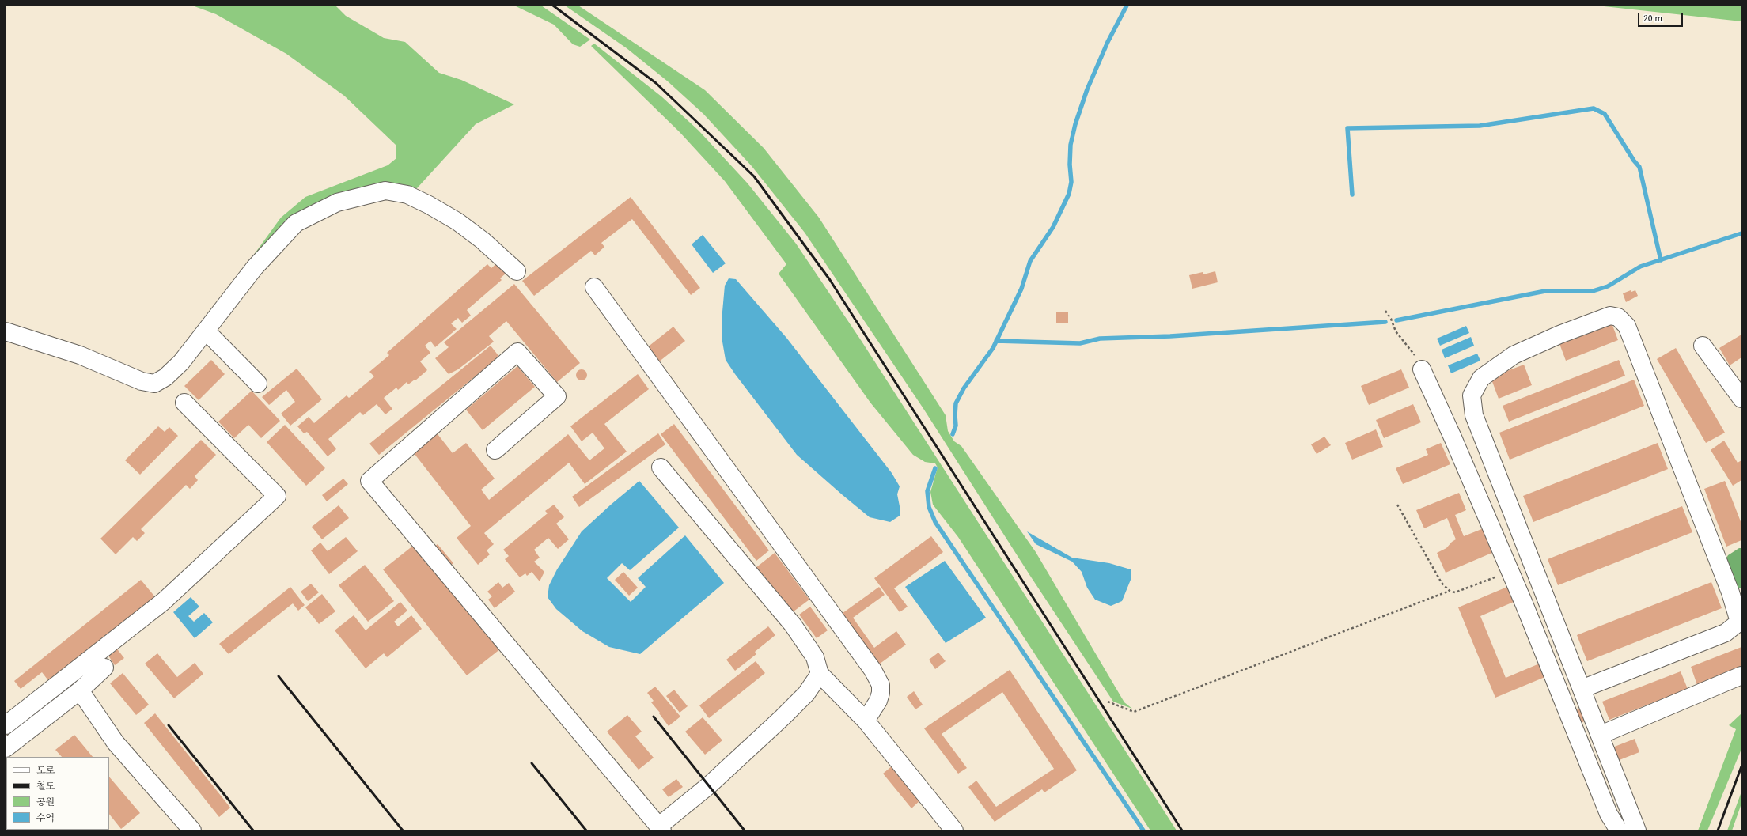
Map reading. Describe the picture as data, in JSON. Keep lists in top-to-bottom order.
{
  "legend": [
    "도로",
    "철도",
    "공원",
    "수역"
  ],
  "scale_bar": "20 m"
}
